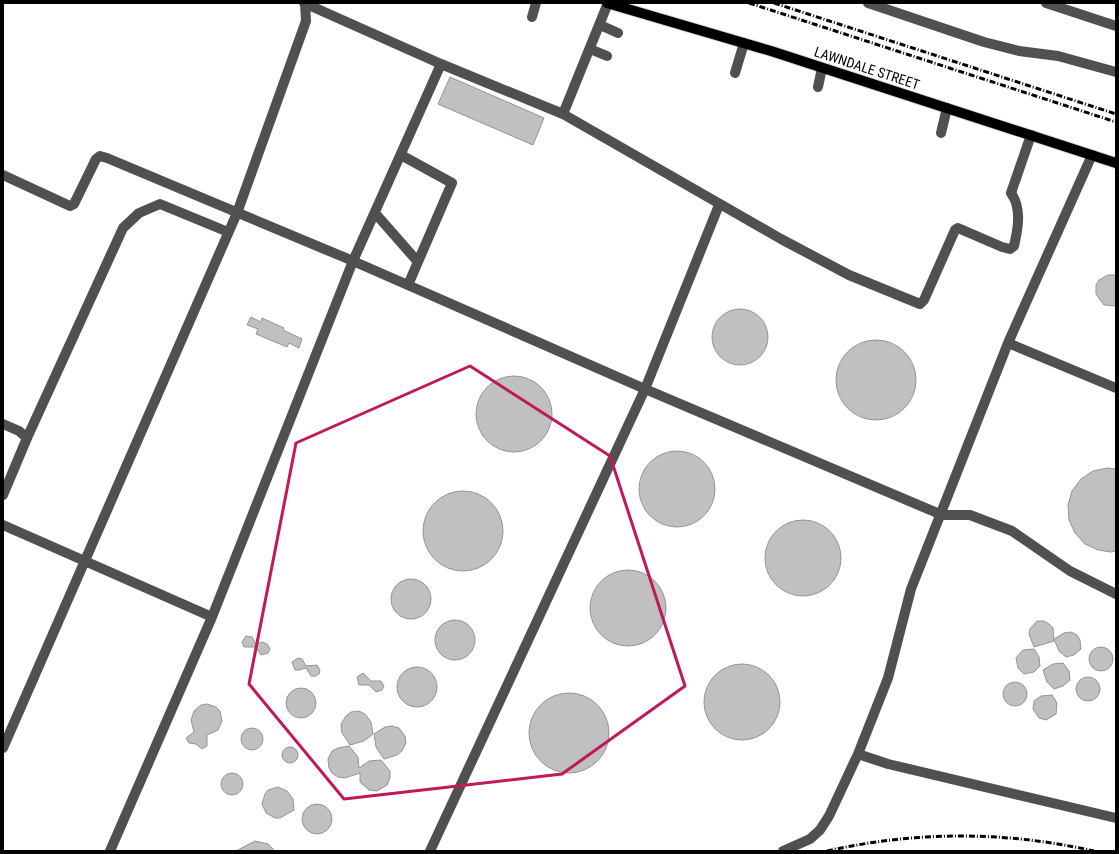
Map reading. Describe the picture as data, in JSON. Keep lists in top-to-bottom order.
{
  "streets": {
    "main road": ["LAWNDALE STREET"]
  }
}
